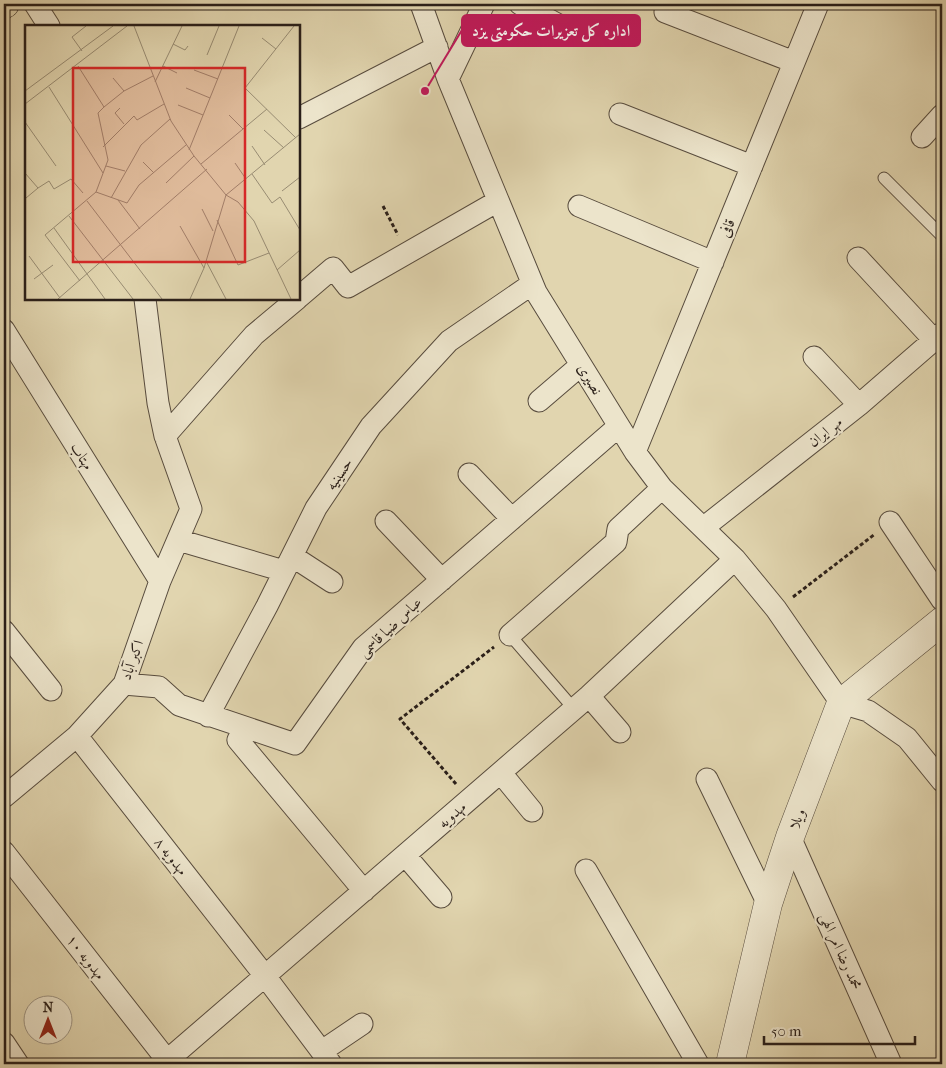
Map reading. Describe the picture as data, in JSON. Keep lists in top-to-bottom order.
{
  "streets": {
    "street": [
      "قافی",
      "نصیری",
      "مهر ایران",
      "مهتاب",
      "حسینیه",
      "عباس ضیا قاسمی",
      "اکبر آباد",
      "مهدویه",
      "ویلا",
      "مهدویه ۸",
      "محمد رضا امر الهی",
      "مهدویه ۱۰"
    ]
  },
  "crossings": [
    ["قافی", "نصیری"],
    ["نصیری", "مهر ایران"],
    ["نصیری", "حسینیه"],
    ["نصیری", "عباس ضیا قاسمی"],
    ["نصیری", "مهدویه"],
    ["نصیری", "ویلا"],
    ["مهتاب", "اکبر آباد"],
    ["حسینیه", "عباس ضیا قاسمی"],
    ["عباس ضیا قاسمی", "اکبر آباد"],
    ["اکبر آباد", "مهدویه ۸"],
    ["مهدویه", "مهدویه ۸"],
    ["مهدویه", "مهدویه ۱۰"],
    ["ویلا", "محمد رضا امر الهی"]
  ],
  "places": ["اداره کل تعزیرات حکومتی یزد"],
  "scale_bar": "50 m",
  "north": "top"
}
